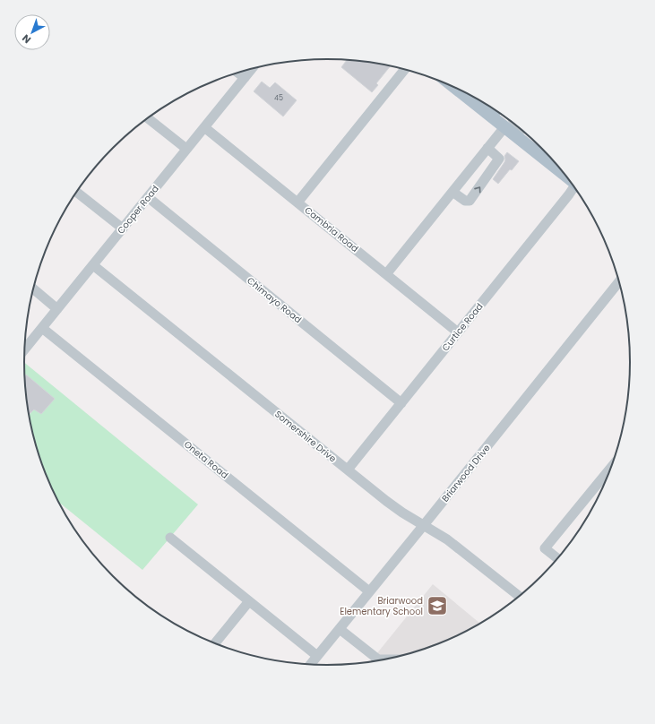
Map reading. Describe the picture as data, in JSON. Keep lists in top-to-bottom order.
{
  "streets": {
    "street": [
      "Cooper Road",
      "Cambria Road",
      "Chimayo Road",
      "Curtice Road",
      "Somershire Drive",
      "Oneta Road",
      "Briarwood Drive"
    ]
  },
  "crossings": [
    ["Cooper Road", "Cambria Road"],
    ["Cooper Road", "Chimayo Road"],
    ["Cooper Road", "Somershire Drive"],
    ["Cooper Road", "Oneta Road"],
    ["Cambria Road", "Curtice Road"],
    ["Chimayo Road", "Curtice Road"],
    ["Curtice Road", "Somershire Drive"],
    ["Somershire Drive", "Briarwood Drive"],
    ["Oneta Road", "Briarwood Drive"]
  ],
  "places": {
    "school or university": ["Briarwood Elementary School"]
  },
  "house_numbers": ["45"],
  "north": "bottom left"
}
